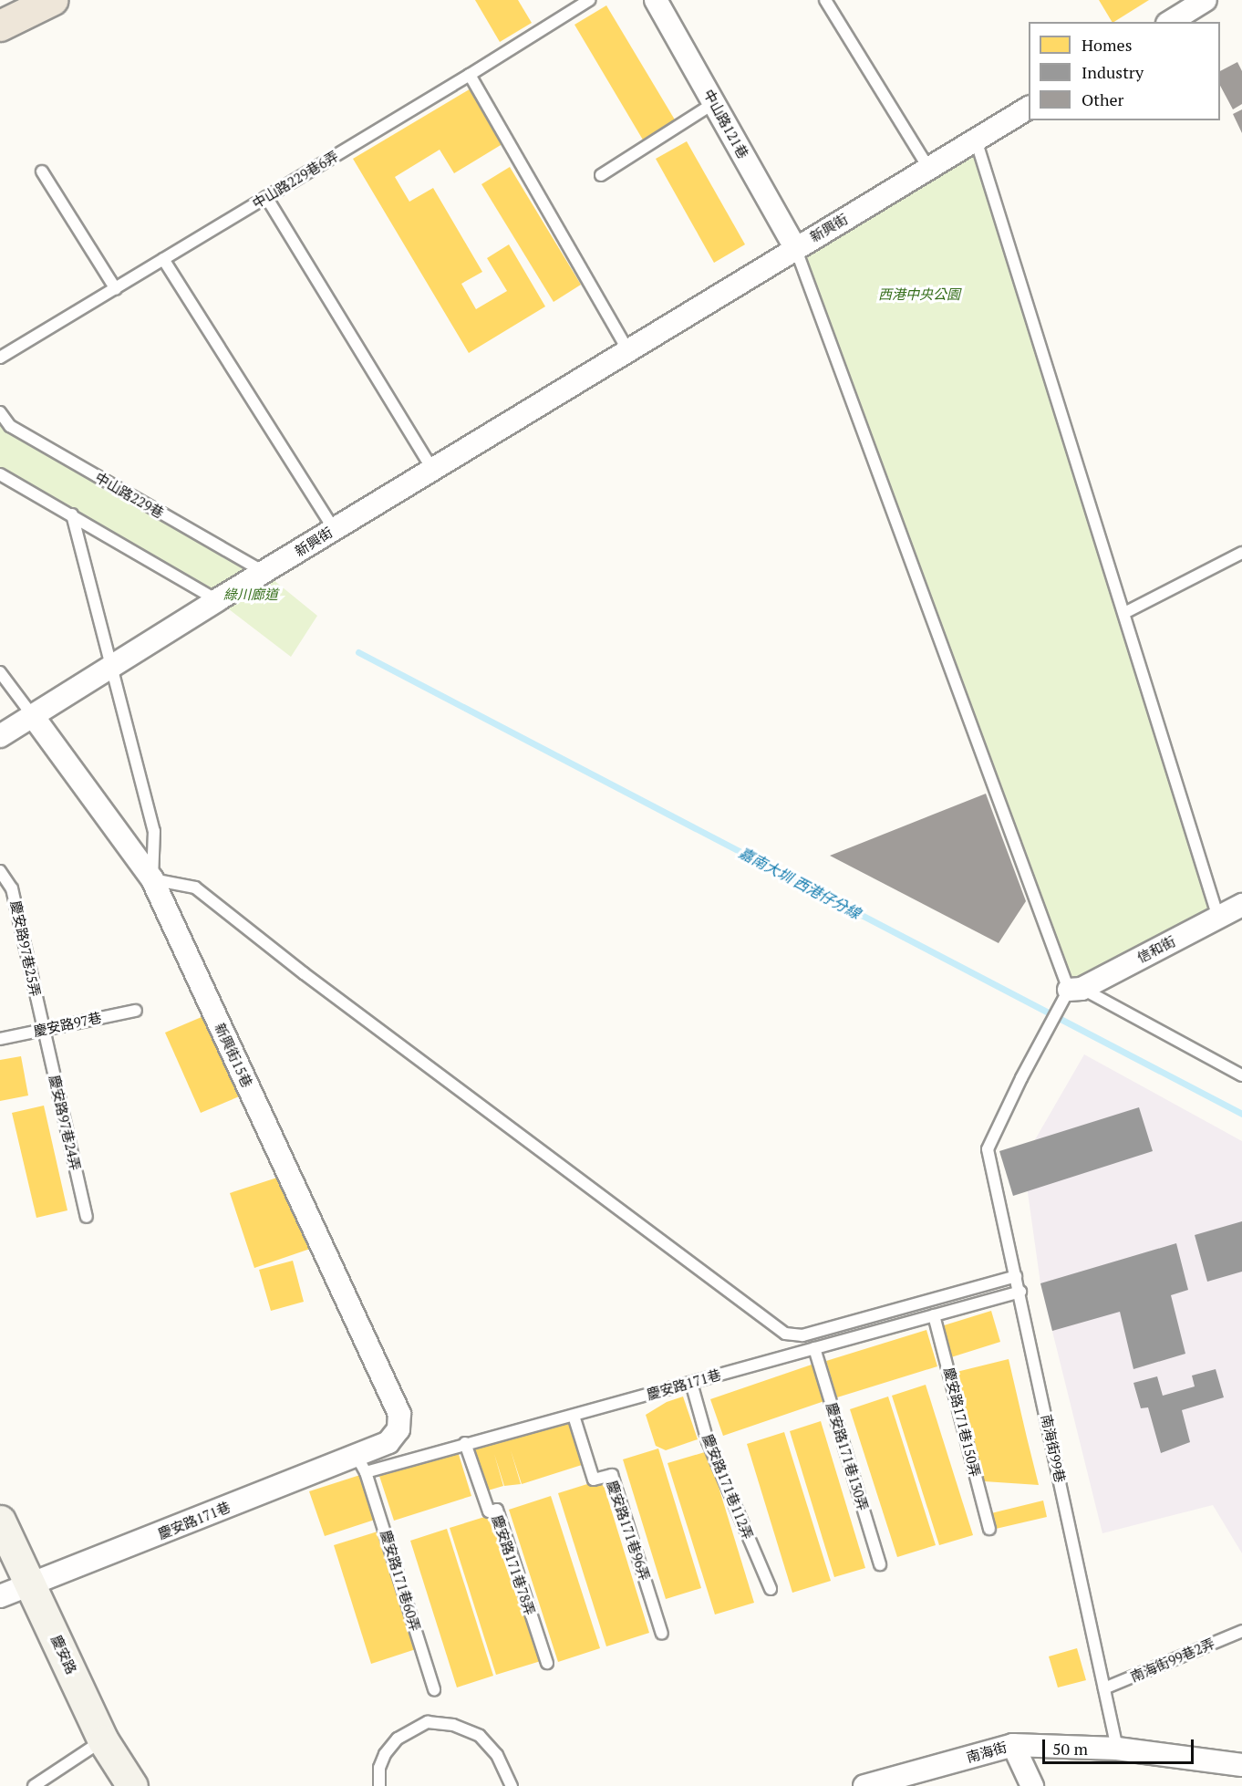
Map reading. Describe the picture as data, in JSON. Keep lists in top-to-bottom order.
{
  "streets": {
    "main road": ["慶安路"],
    "street": [
      "中山路121巷",
      "新興街",
      "信和街",
      "新興街15巷",
      "慶安路171巷",
      "南海街"
    ],
    "lane": [
      "中山路229巷6弄",
      "中山路229巷",
      "慶安路97巷25弄",
      "慶安路97巷",
      "慶安路97巷24弄",
      "慶安路171巷150弄",
      "南海街99巷",
      "慶安路171巷130弄",
      "慶安路171巷112弄",
      "慶安路171巷96弄",
      "慶安路171巷78弄",
      "慶安路171巷60弄",
      "南海街99巷2弄"
    ]
  },
  "crossings": [
    ["中山路121巷", "新興街"],
    ["新興街", "中山路229巷"],
    ["新興街", "新興街15巷"],
    ["慶安路97巷25弄", "慶安路97巷"],
    ["慶安路97巷25弄", "慶安路97巷24弄"],
    ["信和街", "南海街99巷"],
    ["慶安路97巷", "慶安路97巷24弄"],
    ["新興街15巷", "慶安路171巷"],
    ["慶安路171巷", "慶安路171巷150弄"],
    ["慶安路171巷", "南海街99巷"],
    ["慶安路171巷", "慶安路171巷130弄"],
    ["慶安路171巷", "慶安路171巷112弄"],
    ["慶安路171巷", "慶安路171巷96弄"],
    ["慶安路171巷", "慶安路171巷78弄"],
    ["慶安路171巷", "慶安路171巷60弄"],
    ["慶安路171巷", "慶安路"],
    ["南海街99巷", "南海街99巷2弄"],
    ["南海街99巷", "南海街"]
  ],
  "water": ["嘉南大圳 西港仔分線"],
  "parks": ["西港中央公園", "綠川廊道"],
  "legend": ["Homes", "Industry", "Other"],
  "scale_bar": "50 m"
}
